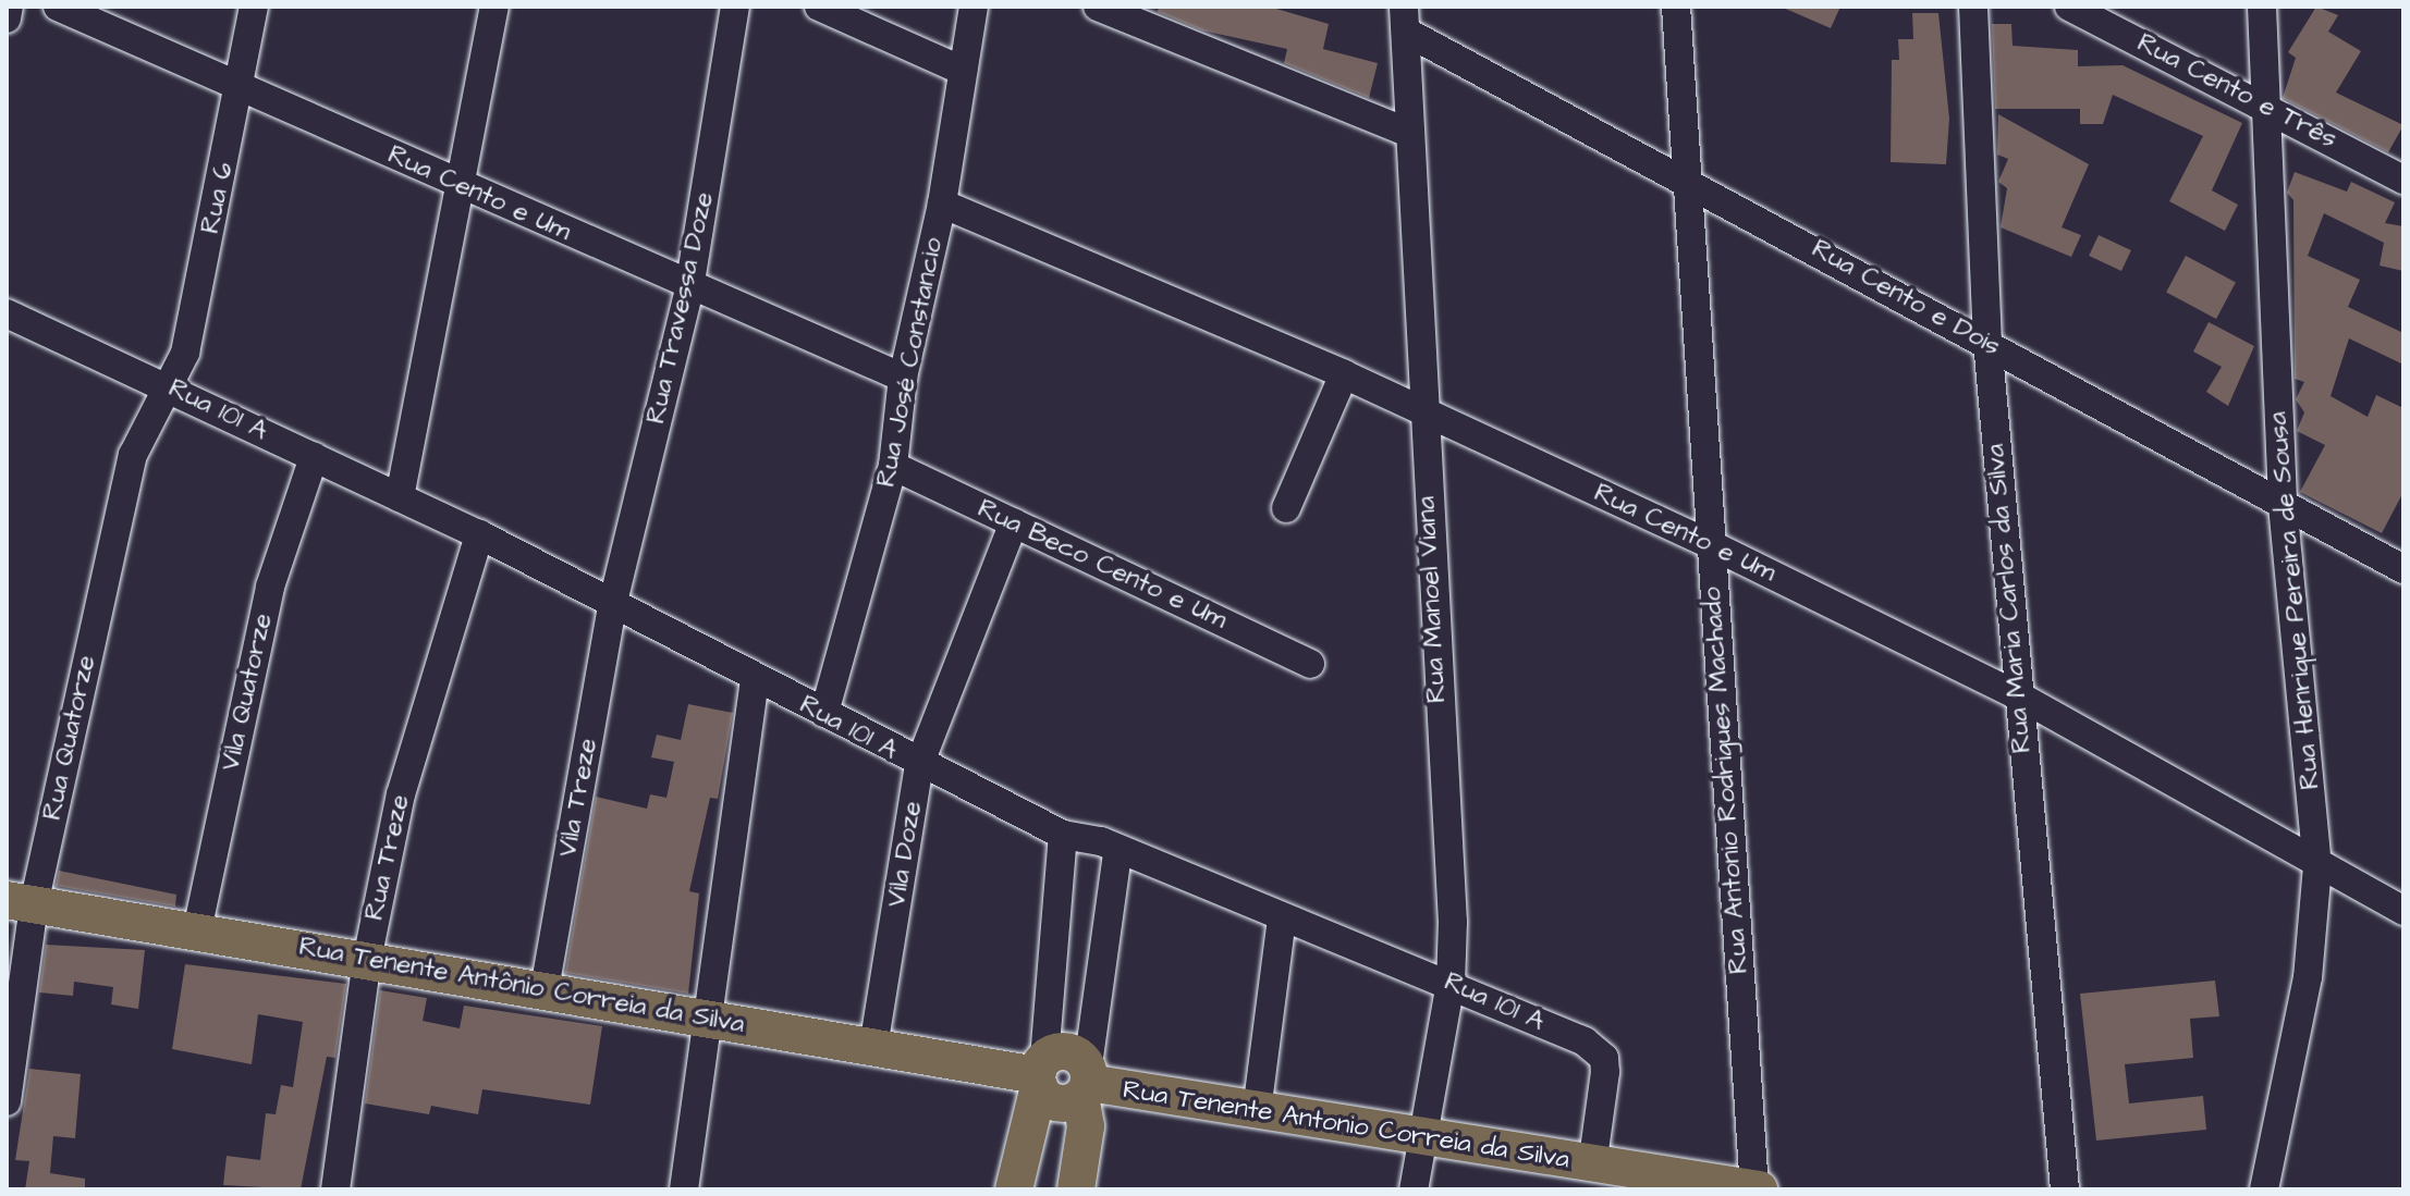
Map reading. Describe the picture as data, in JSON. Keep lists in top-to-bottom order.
{
  "streets": {
    "main road": ["Rua Tenente Antônio Correia da Silva", "Rua Tenente Antonio Correia da Silva"],
    "street": [
      "Rua Cento e Três",
      "Rua Cento e Um",
      "Rua 6",
      "Rua Cento e Dois",
      "Rua Travessa Doze",
      "Rua José Constancio",
      "Rua 101 A",
      "Rua Beco Cento e Um",
      "Rua Maria Carlos da Silva",
      "Rua Manoel Viana",
      "Rua Henrique Pereira de Sousa",
      "Vila Quatorze",
      "Rua Quatorze",
      "Rua Antonio Rodrigues Machado",
      "Vila Treze",
      "Vila Doze",
      "Rua Treze"
    ]
  },
  "crossings": [
    ["Rua Cento e Três", "Rua Henrique Pereira de Sousa"],
    ["Rua Cento e Um", "Rua 6"],
    ["Rua Cento e Um", "Rua Travessa Doze"],
    ["Rua Cento e Um", "Rua José Constancio"],
    ["Rua Cento e Um", "Rua Maria Carlos da Silva"],
    ["Rua Cento e Um", "Rua Manoel Viana"],
    ["Rua Cento e Um", "Rua Henrique Pereira de Sousa"],
    ["Rua Cento e Um", "Rua Antonio Rodrigues Machado"],
    ["Rua 6", "Rua 101 A"],
    ["Rua 6", "Rua Quatorze"],
    ["Rua Cento e Dois", "Rua Maria Carlos da Silva"],
    ["Rua Cento e Dois", "Rua Manoel Viana"],
    ["Rua Cento e Dois", "Rua Henrique Pereira de Sousa"],
    ["Rua Cento e Dois", "Rua Antonio Rodrigues Machado"],
    ["Rua Travessa Doze", "Rua 101 A"],
    ["Rua Travessa Doze", "Vila Treze"],
    ["Rua José Constancio", "Rua 101 A"],
    ["Rua José Constancio", "Rua Beco Cento e Um"],
    ["Rua 101 A", "Rua Manoel Viana"],
    ["Rua 101 A", "Vila Quatorze"],
    ["Rua 101 A", "Rua Quatorze"],
    ["Rua 101 A", "Vila Treze"],
    ["Rua 101 A", "Vila Doze"],
    ["Rua 101 A", "Rua Treze"],
    ["Rua 101 A", "Rua Tenente Antonio Correia da Silva"],
    ["Rua Beco Cento e Um", "Vila Doze"],
    ["Rua Manoel Viana", "Rua Tenente Antonio Correia da Silva"],
    ["Vila Quatorze", "Rua Tenente Antônio Correia da Silva"],
    ["Rua Quatorze", "Rua Tenente Antônio Correia da Silva"],
    ["Rua Antonio Rodrigues Machado", "Rua Tenente Antonio Correia da Silva"],
    ["Vila Treze", "Rua Tenente Antônio Correia da Silva"],
    ["Vila Doze", "Rua Tenente Antônio Correia da Silva"],
    ["Rua Treze", "Rua Tenente Antônio Correia da Silva"],
    ["Rua Tenente Antônio Correia da Silva", "Rua Tenente Antonio Correia da Silva"]
  ]
}
